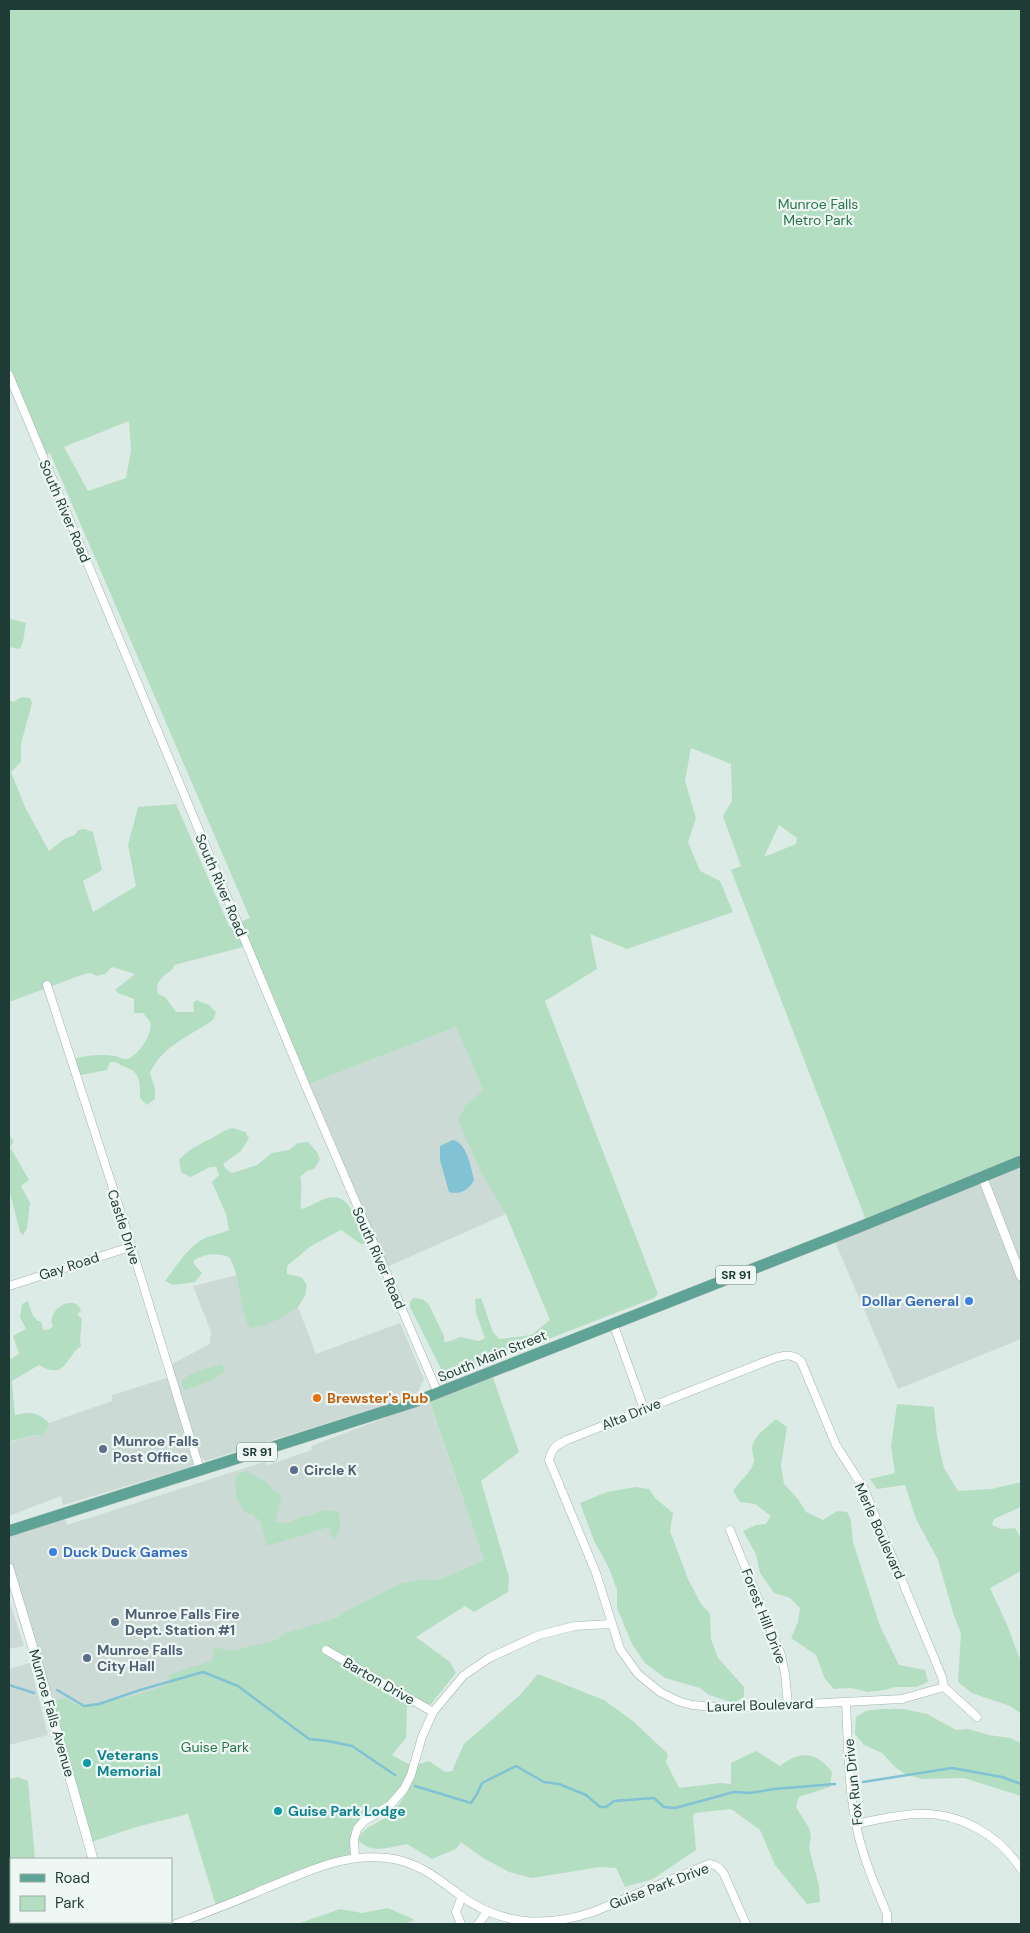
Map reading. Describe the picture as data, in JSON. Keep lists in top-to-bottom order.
{
  "streets": {
    "main road": ["SR 91", "South Main Street"],
    "street": [
      "South River Road",
      "Castle Drive",
      "Gay Road",
      "Alta Drive",
      "Merle Boulevard",
      "Forest Hill Drive",
      "Barton Drive",
      "Laurel Boulevard",
      "Munroe Falls Avenue",
      "Fox Run Drive",
      "Guise Park Drive"
    ]
  },
  "crossings": [
    ["South River Road", "South Main Street"],
    ["Castle Drive", "Gay Road"],
    ["Castle Drive", "South Main Street"],
    ["SR 91", "South Main Street"],
    ["Alta Drive", "Merle Boulevard"],
    ["Alta Drive", "Laurel Boulevard"],
    ["Merle Boulevard", "Laurel Boulevard"],
    ["Forest Hill Drive", "Laurel Boulevard"],
    ["Laurel Boulevard", "Fox Run Drive"]
  ],
  "parks": ["Munroe Falls Metro Park", "Guise Park"],
  "places": [
    "Dollar General",
    "Brewster's Pub",
    "Munroe Falls Post Office",
    "Circle K",
    "Duck Duck Games",
    "Munroe Falls Fire Dept. Station #1",
    "Munroe Falls City Hall",
    "Veterans Memorial",
    "Guise Park Lodge"
  ],
  "legend": ["Road", "Park"]
}
